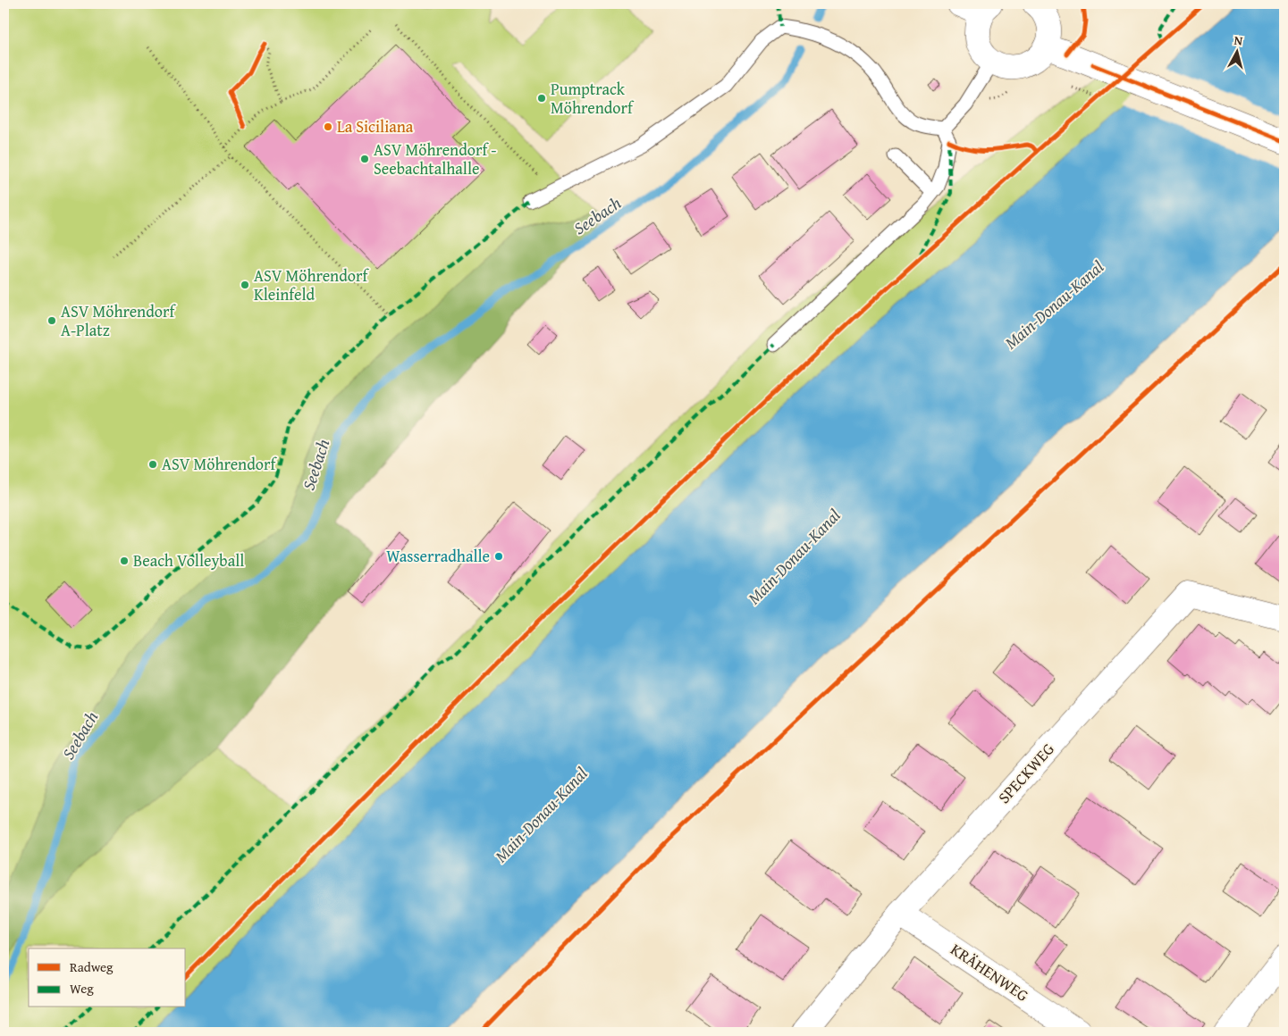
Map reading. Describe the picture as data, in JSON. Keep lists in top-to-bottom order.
{
  "streets": {
    "street": ["SPECKWEG", "KRÄHENWEG"]
  },
  "crossings": [
    ["SPECKWEG", "KRÄHENWEG"]
  ],
  "water": ["Seebach", "Main-Donau-Kanal"],
  "places": [
    "Pumptrack Möhrendorf",
    "La Siciliana",
    "ASV Möhrendorf - Seebachtalhalle",
    "ASV Möhrendorf Kleinfeld",
    "ASV Möhrendorf A-Platz",
    "ASV Möhrendorf",
    "Wasserradhalle",
    "Beach Volleyball"
  ],
  "legend": ["Radweg", "Weg"],
  "north": "top"
}
